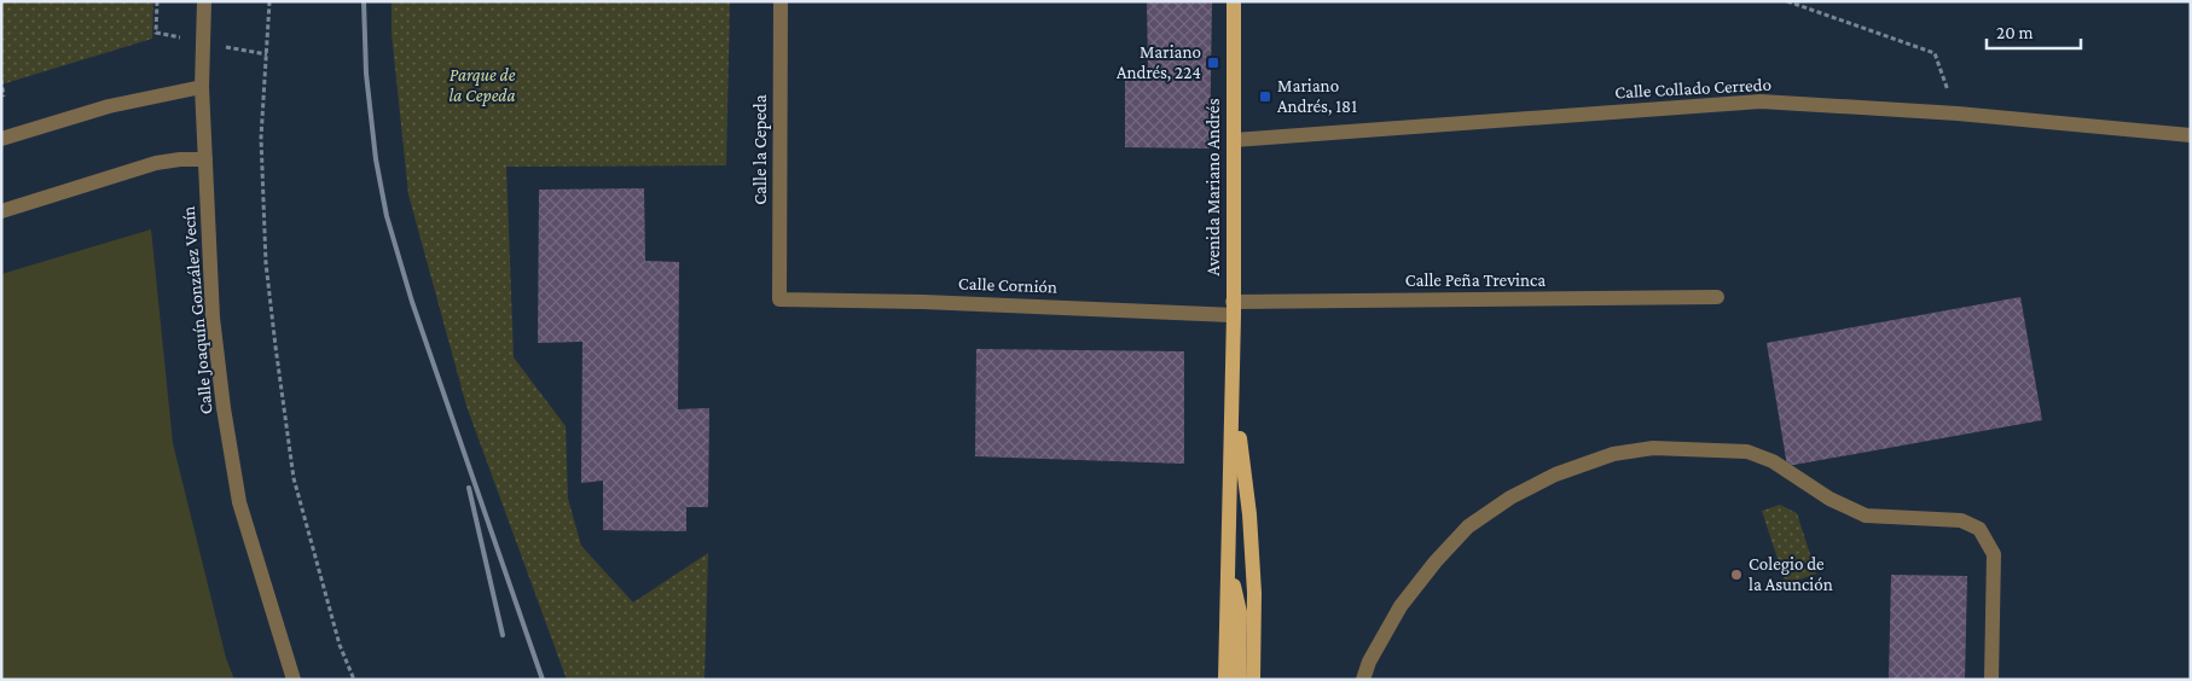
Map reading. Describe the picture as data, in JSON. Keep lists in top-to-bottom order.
{
  "streets": {
    "main road": ["Avenida Mariano Andrés"],
    "street": [
      "Calle Collado Cerredo",
      "Calle la Cepeda",
      "Calle Peña Trevinca",
      "Calle Cornión",
      "Calle Joaquín González Vecín"
    ]
  },
  "crossings": [
    ["Calle Collado Cerredo", "Avenida Mariano Andrés"],
    ["Calle la Cepeda", "Calle Cornión"],
    ["Avenida Mariano Andrés", "Calle Peña Trevinca"],
    ["Avenida Mariano Andrés", "Calle Cornión"],
    ["Calle Peña Trevinca", "Calle Cornión"]
  ],
  "parks": ["Parque de la Cepeda"],
  "places": {
    "transit": ["Mariano Andrés, 224", "Mariano Andrés, 181"],
    "other": ["Colegio de la Asunción"]
  },
  "scale_bar": "20 m"
}
